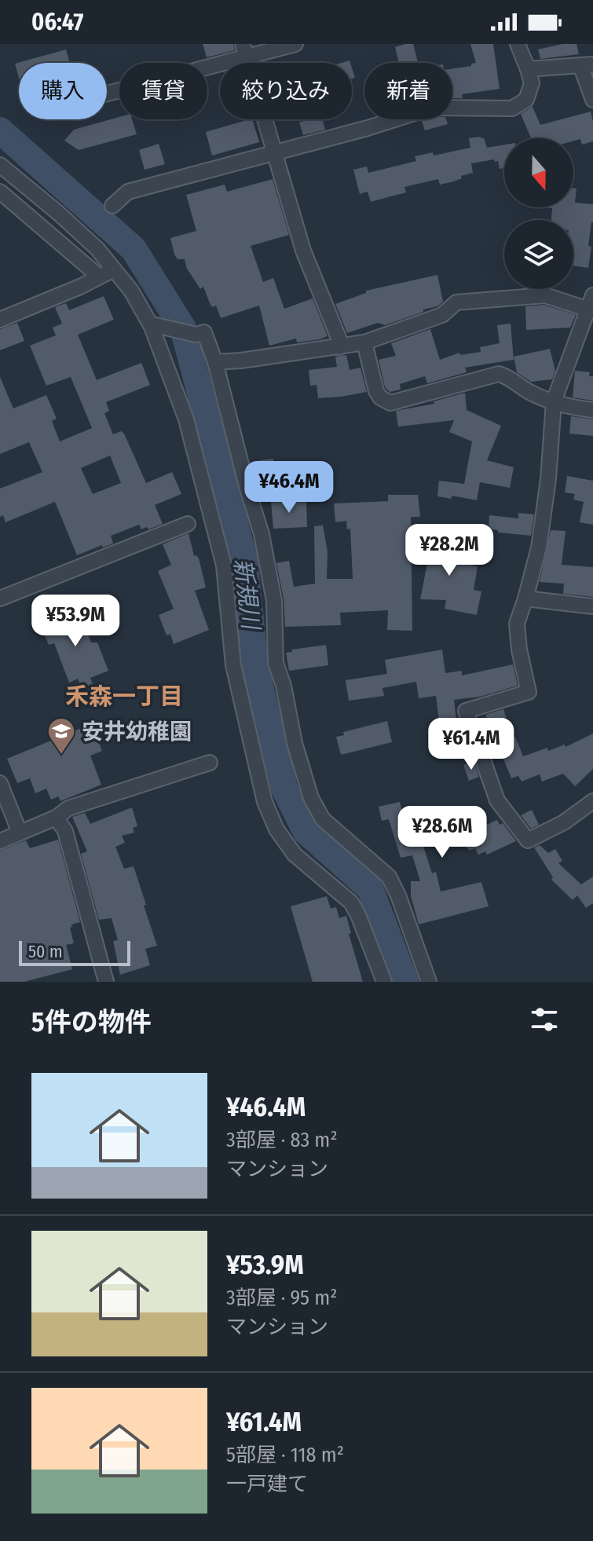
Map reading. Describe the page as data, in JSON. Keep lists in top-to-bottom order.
{
  "districts": ["禾森一丁目"],
  "water": ["新規川"],
  "places": {
    "school or university": ["安井幼稚園"]
  },
  "scale_bar": "50 m",
  "north": "bottom",
  "page": {
    "status": "06:47",
    "chip": [
      "購入",
      "賃貸",
      "絞り込み",
      "新着"
    ],
    "price": [
      "¥46.4M",
      "¥28.2M",
      "¥53.9M",
      "¥61.4M",
      "¥28.6M"
    ],
    "scale": "50 m",
    "heading": "5件の物件",
    "list": [
      {
        "name": "¥46.4M",
        "note": "3部屋 · 83 m² · マンション"
      },
      {
        "name": "¥53.9M",
        "note": "3部屋 · 95 m² · マンション"
      },
      {
        "name": "¥61.4M",
        "note": "5部屋 · 118 m² · 一戸建て"
      }
    ]
  }
}
